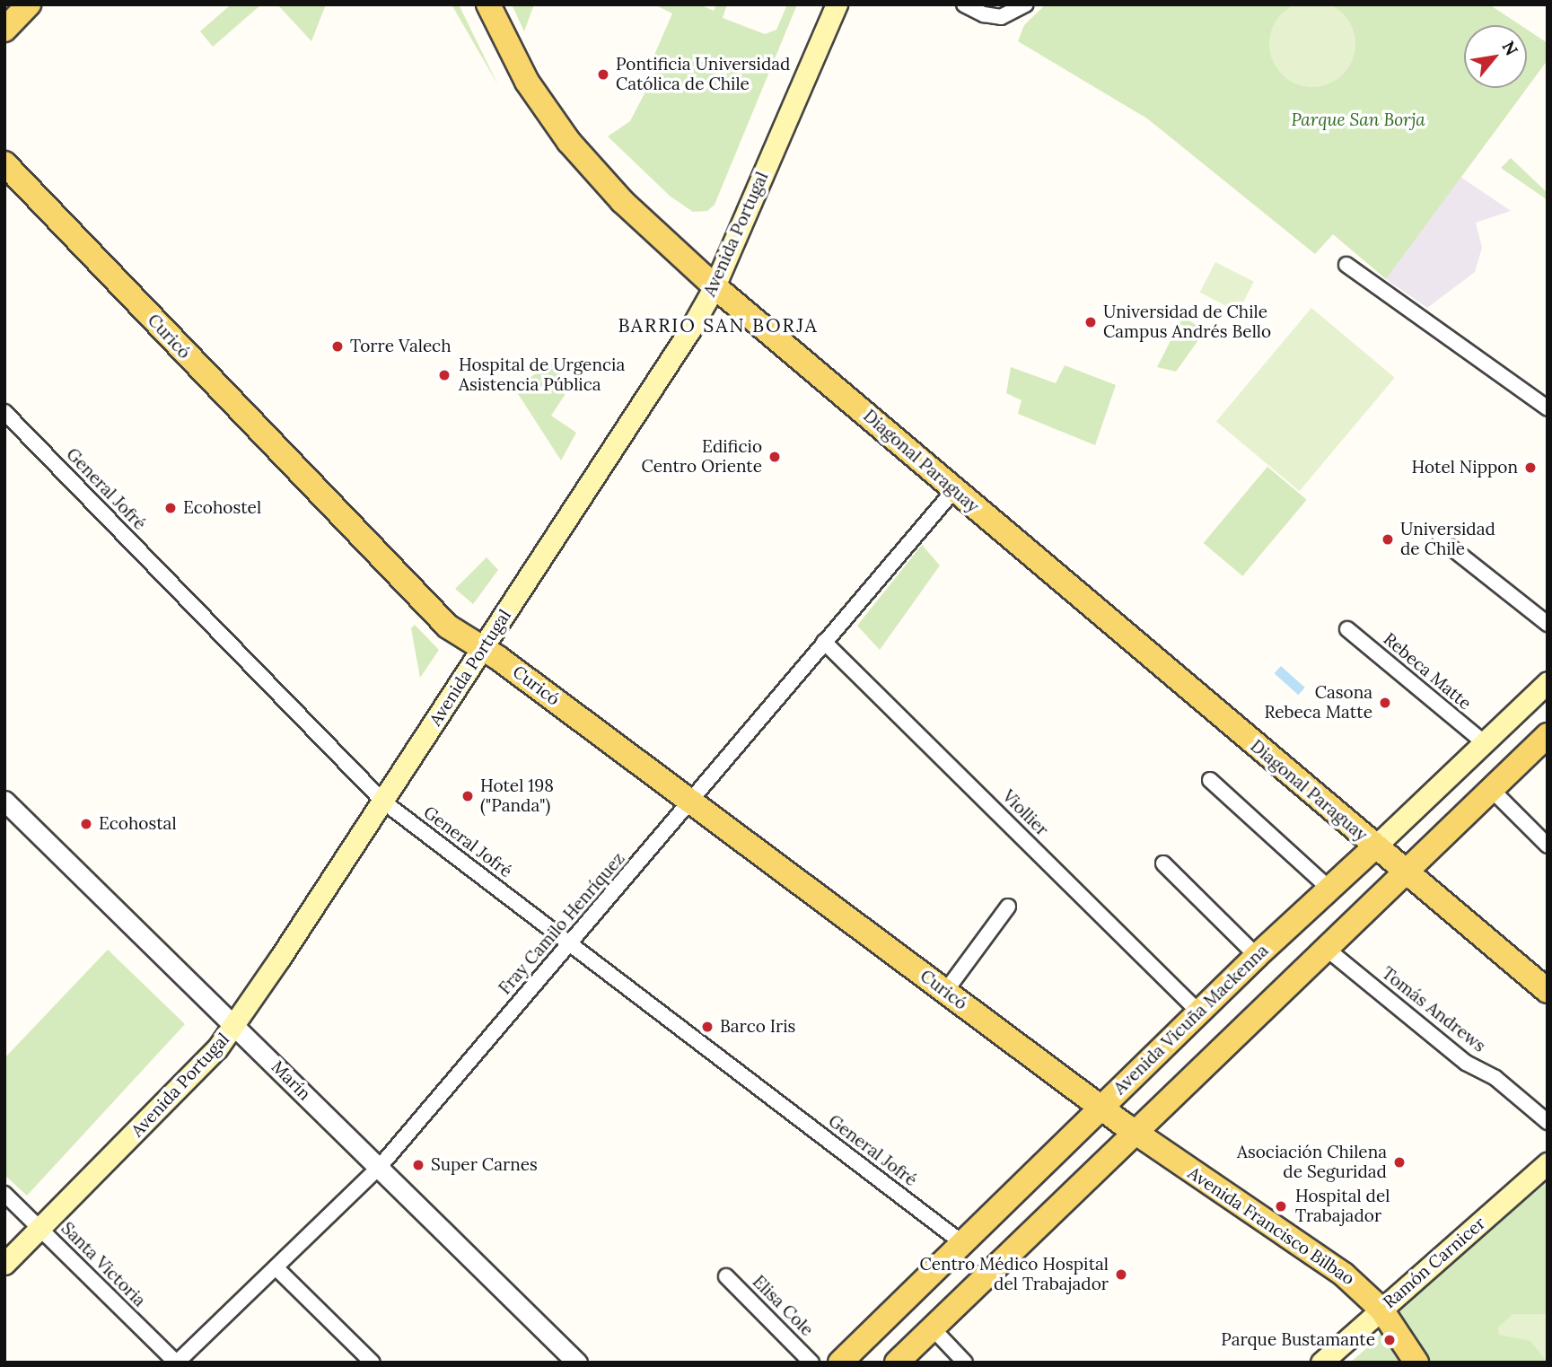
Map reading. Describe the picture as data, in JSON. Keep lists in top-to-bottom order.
{
  "streets": {
    "main road": [
      "Avenida Portugal",
      "Curicó",
      "Diagonal Paraguay",
      "Avenida Vicuña Mackenna",
      "Avenida Francisco Bilbao",
      "Ramón Carnicer"
    ],
    "street": [
      "General Jofré",
      "Rebeca Matte",
      "Viollier",
      "Fray Camilo Henríquez",
      "Tomás Andrews",
      "Marín",
      "Santa Victoria",
      "Elisa Cole"
    ]
  },
  "crossings": [
    ["Avenida Portugal", "Curicó"],
    ["Avenida Portugal", "Diagonal Paraguay"],
    ["Avenida Portugal", "General Jofré"],
    ["Avenida Portugal", "Marín"],
    ["Avenida Portugal", "Santa Victoria"],
    ["Curicó", "Fray Camilo Henríquez"],
    ["Curicó", "Avenida Vicuña Mackenna"],
    ["Curicó", "Avenida Francisco Bilbao"],
    ["Diagonal Paraguay", "Fray Camilo Henríquez"],
    ["Diagonal Paraguay", "Avenida Vicuña Mackenna"],
    ["General Jofré", "Fray Camilo Henríquez"],
    ["General Jofré", "Avenida Vicuña Mackenna"],
    ["Rebeca Matte", "Avenida Vicuña Mackenna"],
    ["Viollier", "Fray Camilo Henríquez"],
    ["Viollier", "Avenida Vicuña Mackenna"],
    ["Fray Camilo Henríquez", "Marín"],
    ["Fray Camilo Henríquez", "Santa Victoria"],
    ["Avenida Francisco Bilbao", "Ramón Carnicer"]
  ],
  "districts": ["BARRIO SAN BORJA"],
  "parks": ["Parque San Borja"],
  "places": [
    "Pontificia Universidad Católica de Chile",
    "Universidad de Chile Campus Andrés Bello",
    "Torre Valech",
    "Hospital de Urgencia Asistencia Pública",
    "Edificio Centro Oriente",
    "Hotel Nippon",
    "Ecohostel",
    "Universidad de Chile",
    "Casona Rebeca Matte",
    "Hotel 198 (\"Panda\")",
    "Ecohostal",
    "Barco Iris",
    "Asociación Chilena de Seguridad",
    "Super Carnes",
    "Hospital del Trabajador",
    "Centro Médico Hospital del Trabajador",
    "Parque Bustamante"
  ],
  "north": "top right"
}
